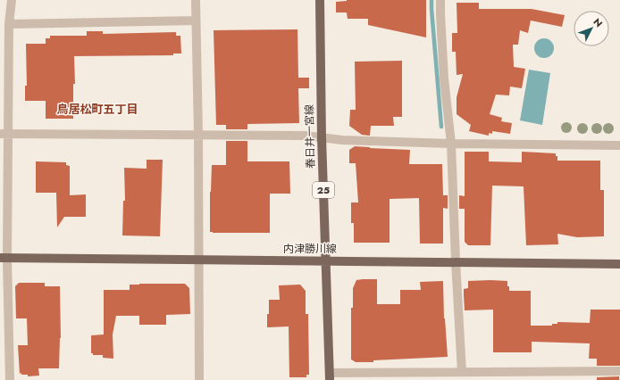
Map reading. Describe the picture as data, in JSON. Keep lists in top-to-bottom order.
{
  "streets": {
    "main road": ["春日井一宮線", "25", "内津勝川線"]
  },
  "crossings": [
    ["春日井一宮線", "内津勝川線"]
  ],
  "districts": ["鳥居松町五丁目"],
  "north": "top right"
}
